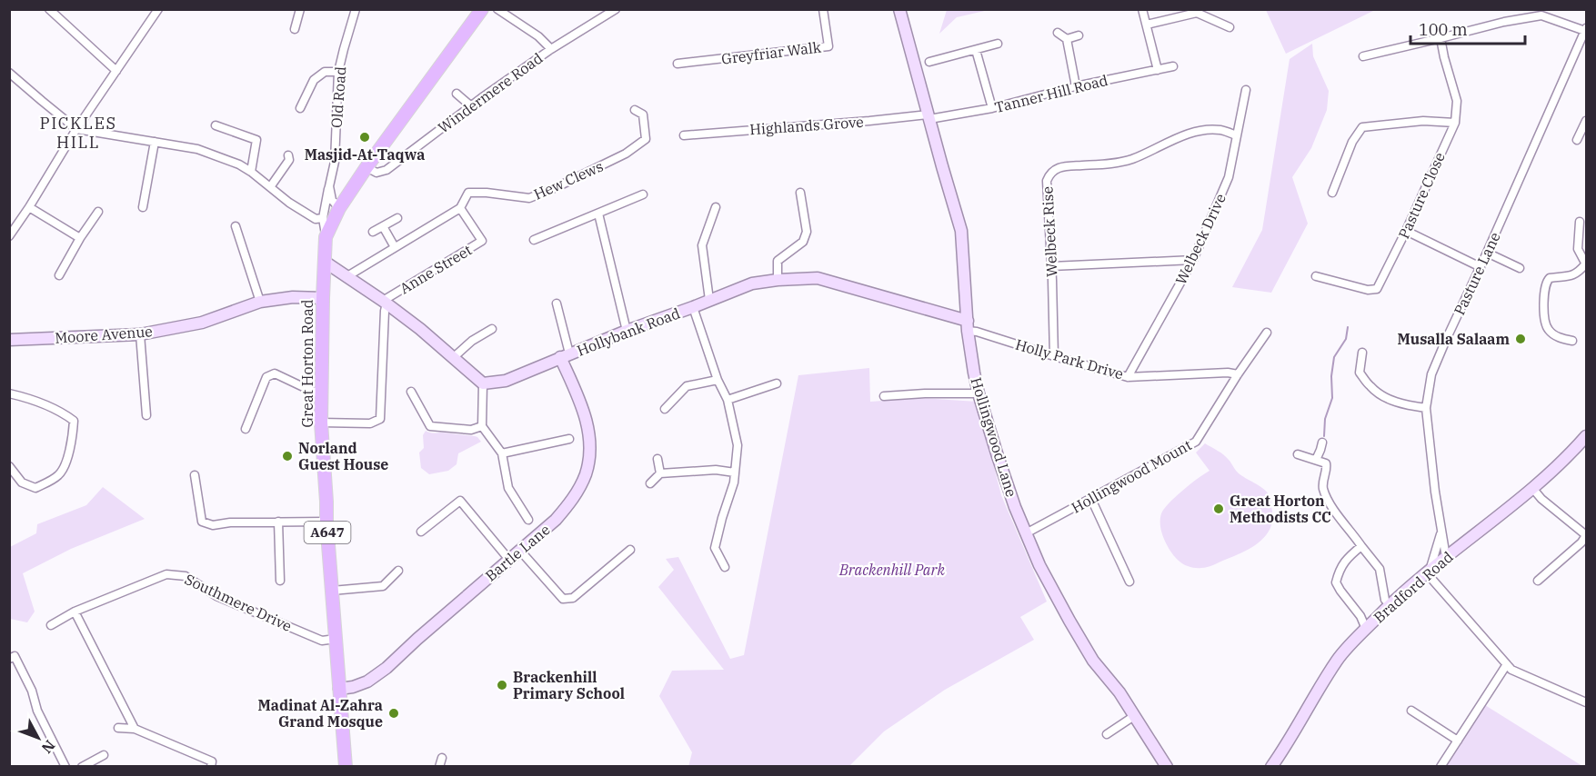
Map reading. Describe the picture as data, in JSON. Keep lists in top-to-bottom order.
{
  "streets": {
    "main road": ["Great Horton Road", "A647"],
    "street": [
      "Greyfriar Walk",
      "Windermere Road",
      "Tanner Hill Road",
      "Old Road",
      "Highlands Grove",
      "Hew Clews",
      "Pasture Close",
      "Welbeck Rise",
      "Welbeck Drive",
      "Anne Street",
      "Pasture Lane",
      "Hollybank Road",
      "Moore Avenue",
      "Holly Park Drive",
      "Hollingwood Lane",
      "Hollingwood Mount",
      "Bartle Lane",
      "Bradford Road",
      "Southmere Drive"
    ]
  },
  "crossings": [
    ["Windermere Road", "Great Horton Road"],
    ["Tanner Hill Road", "Highlands Grove"],
    ["Tanner Hill Road", "Hollingwood Lane"],
    ["Old Road", "Great Horton Road"],
    ["Highlands Grove", "Hollingwood Lane"],
    ["Hew Clews", "Anne Street"],
    ["Welbeck Rise", "Welbeck Drive"],
    ["Welbeck Rise", "Holly Park Drive"],
    ["Welbeck Drive", "Holly Park Drive"],
    ["Pasture Lane", "Bradford Road"],
    ["Hollybank Road", "Holly Park Drive"],
    ["Hollybank Road", "Hollingwood Lane"],
    ["Hollybank Road", "Bartle Lane"],
    ["Moore Avenue", "Great Horton Road"],
    ["Holly Park Drive", "Hollingwood Lane"],
    ["Holly Park Drive", "Hollingwood Mount"],
    ["Great Horton Road", "Bartle Lane"],
    ["Great Horton Road", "Southmere Drive"],
    ["Hollingwood Lane", "Hollingwood Mount"]
  ],
  "districts": ["PICKLES HILL"],
  "parks": ["Brackenhill Park"],
  "places": [
    "Masjid-At-Taqwa",
    "Musalla Salaam",
    "Norland Guest House",
    "Great Horton Methodists CC",
    "Brackenhill Primary School",
    "Madinat Al-Zahra Grand Mosque"
  ],
  "scale_bar": "100 m",
  "north": "bottom right"
}
